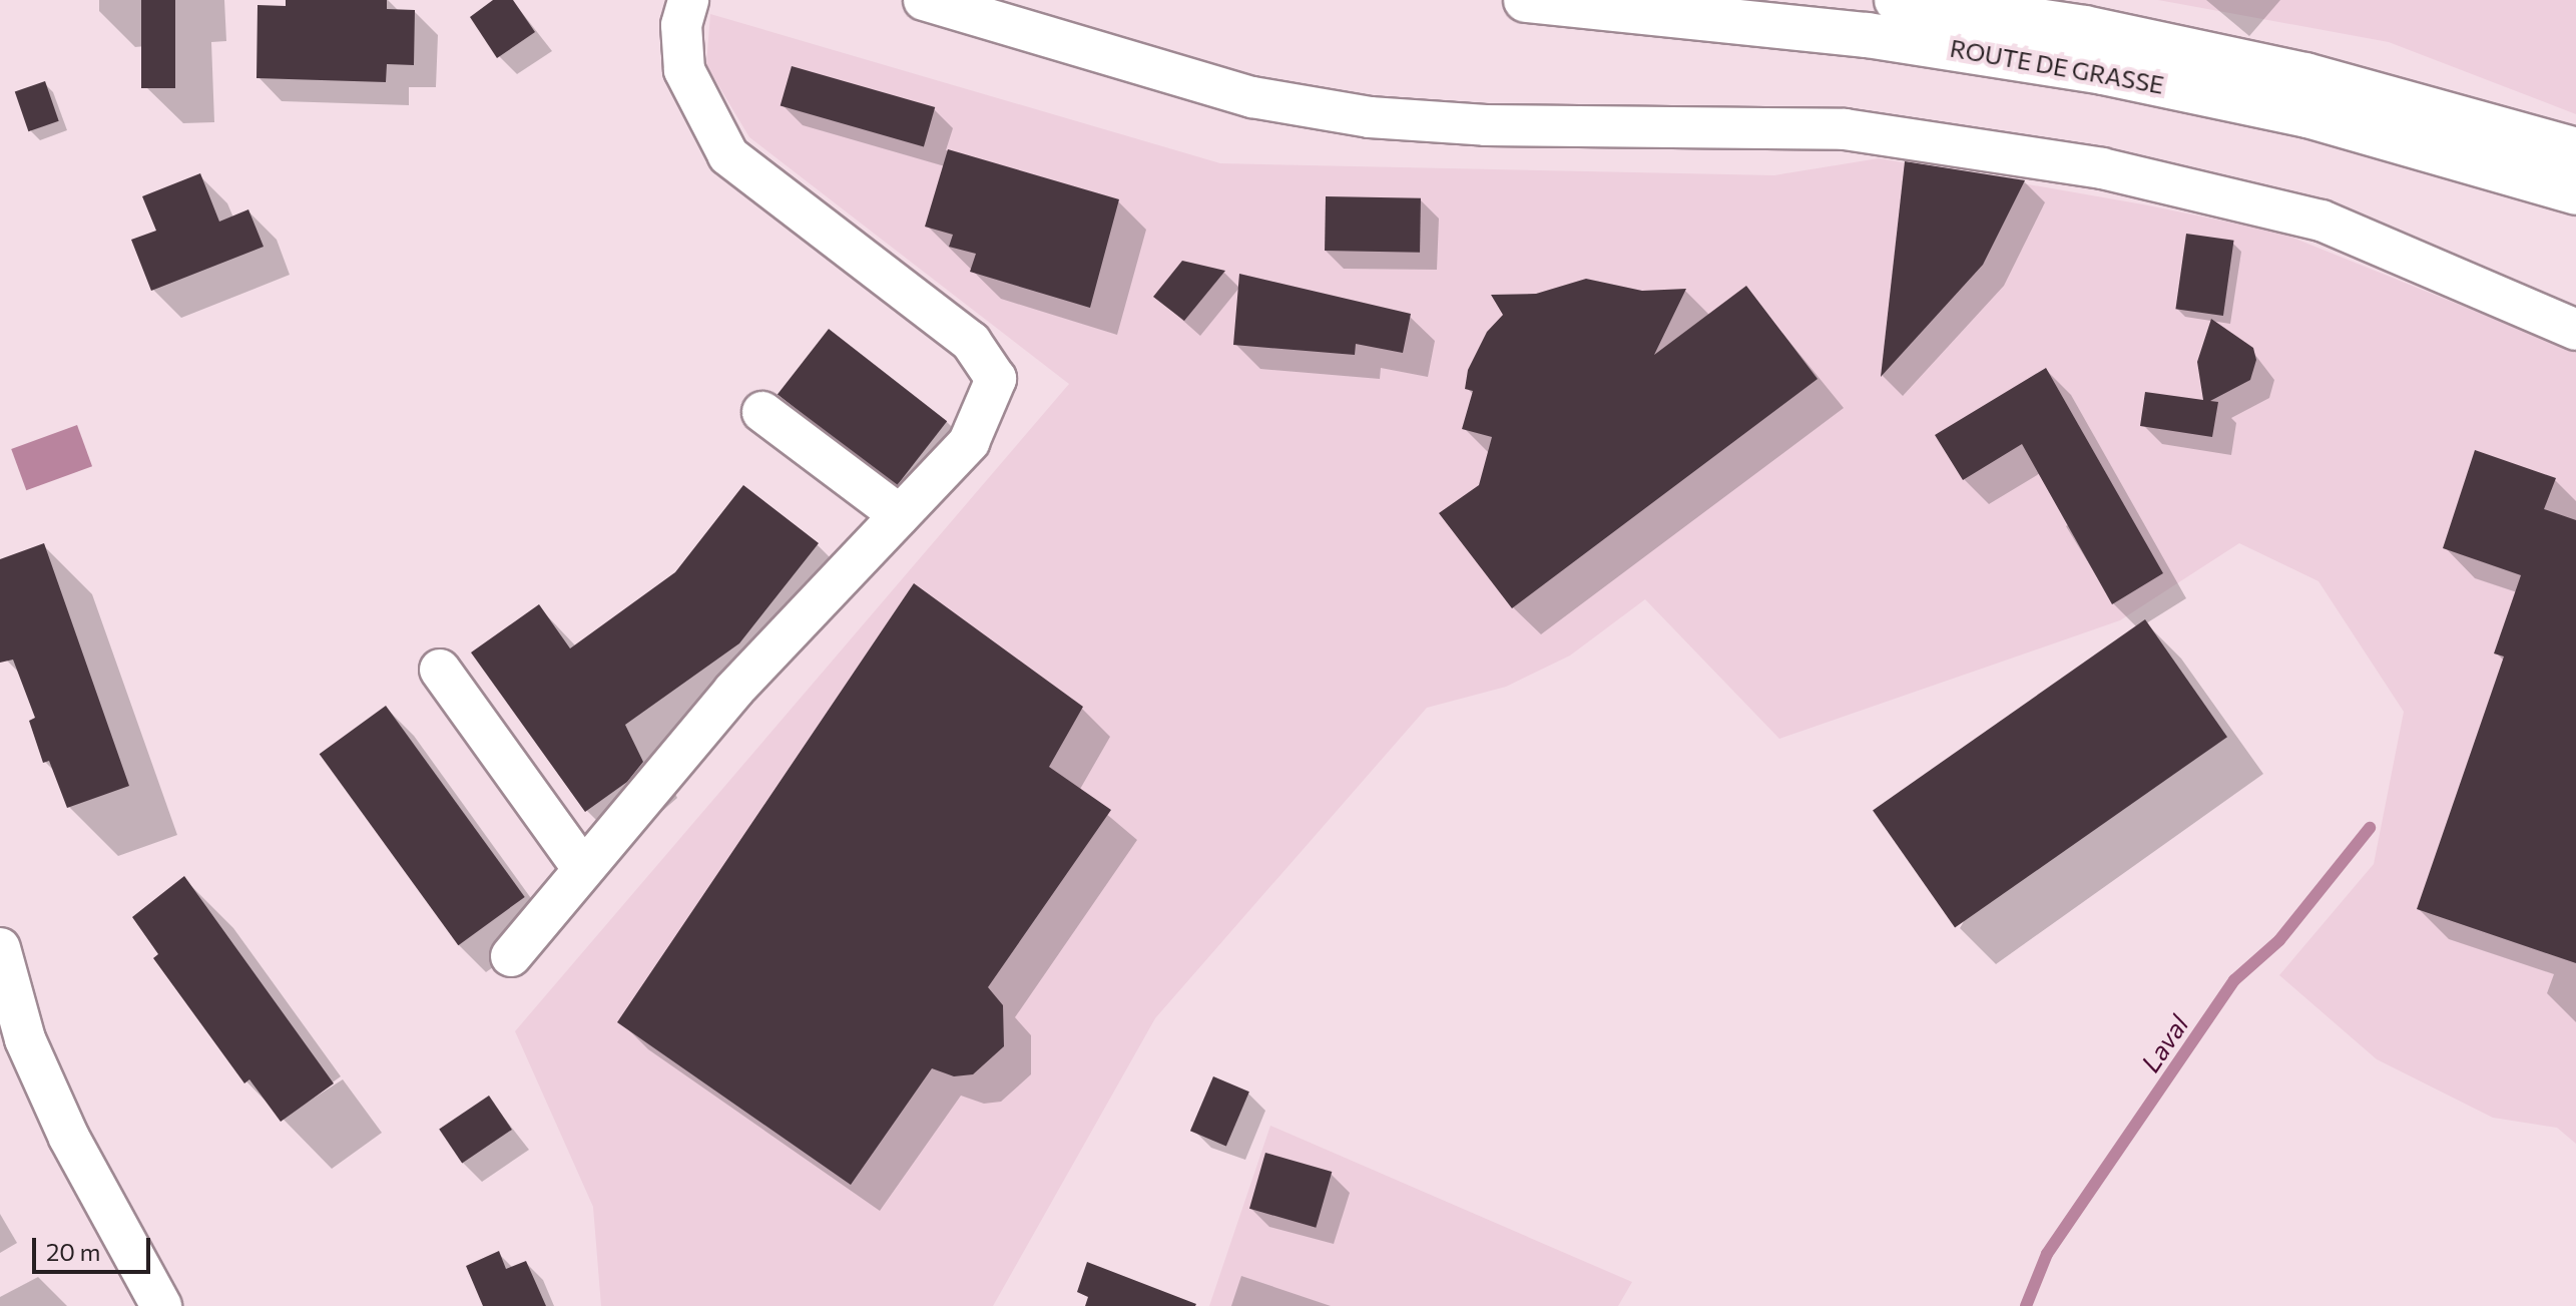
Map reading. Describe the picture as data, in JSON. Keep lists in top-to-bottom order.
{
  "streets": {
    "main road": ["ROUTE DE GRASSE"]
  },
  "water": ["Laval"],
  "scale_bar": "20 m"
}
